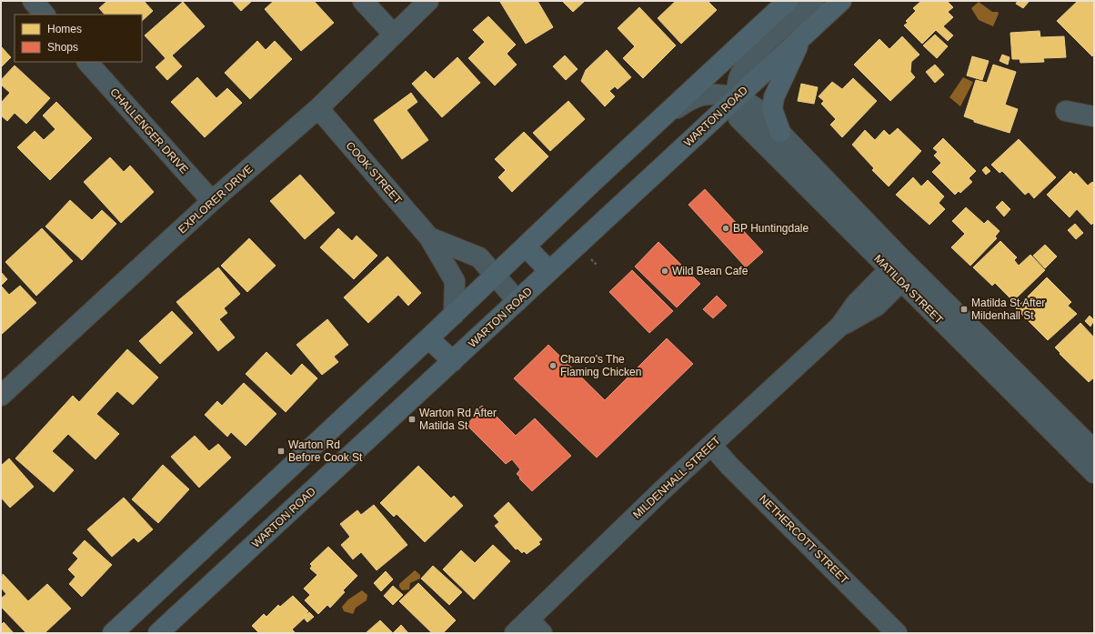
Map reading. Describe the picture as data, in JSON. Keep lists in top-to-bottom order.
{
  "streets": {
    "main road": ["WARTON ROAD"],
    "street": [
      "CHALLENGER DRIVE",
      "COOK STREET",
      "EXPLORER DRIVE",
      "MATILDA STREET",
      "MILDENHALL STREET",
      "NETHERCOTT STREET"
    ]
  },
  "crossings": [
    ["WARTON ROAD", "COOK STREET"],
    ["WARTON ROAD", "MATILDA STREET"],
    ["CHALLENGER DRIVE", "EXPLORER DRIVE"],
    ["COOK STREET", "EXPLORER DRIVE"],
    ["MATILDA STREET", "MILDENHALL STREET"],
    ["MILDENHALL STREET", "NETHERCOTT STREET"]
  ],
  "places": {
    "other": ["BP Huntingdale", "Wild Bean Cafe", "Charco's The Flaming Chicken"],
    "transit": ["Matilda St After Mildenhall St", "Warton Rd After Matilda St", "Warton Rd Before Cook St"]
  },
  "legend": ["Homes", "Shops"]
}
